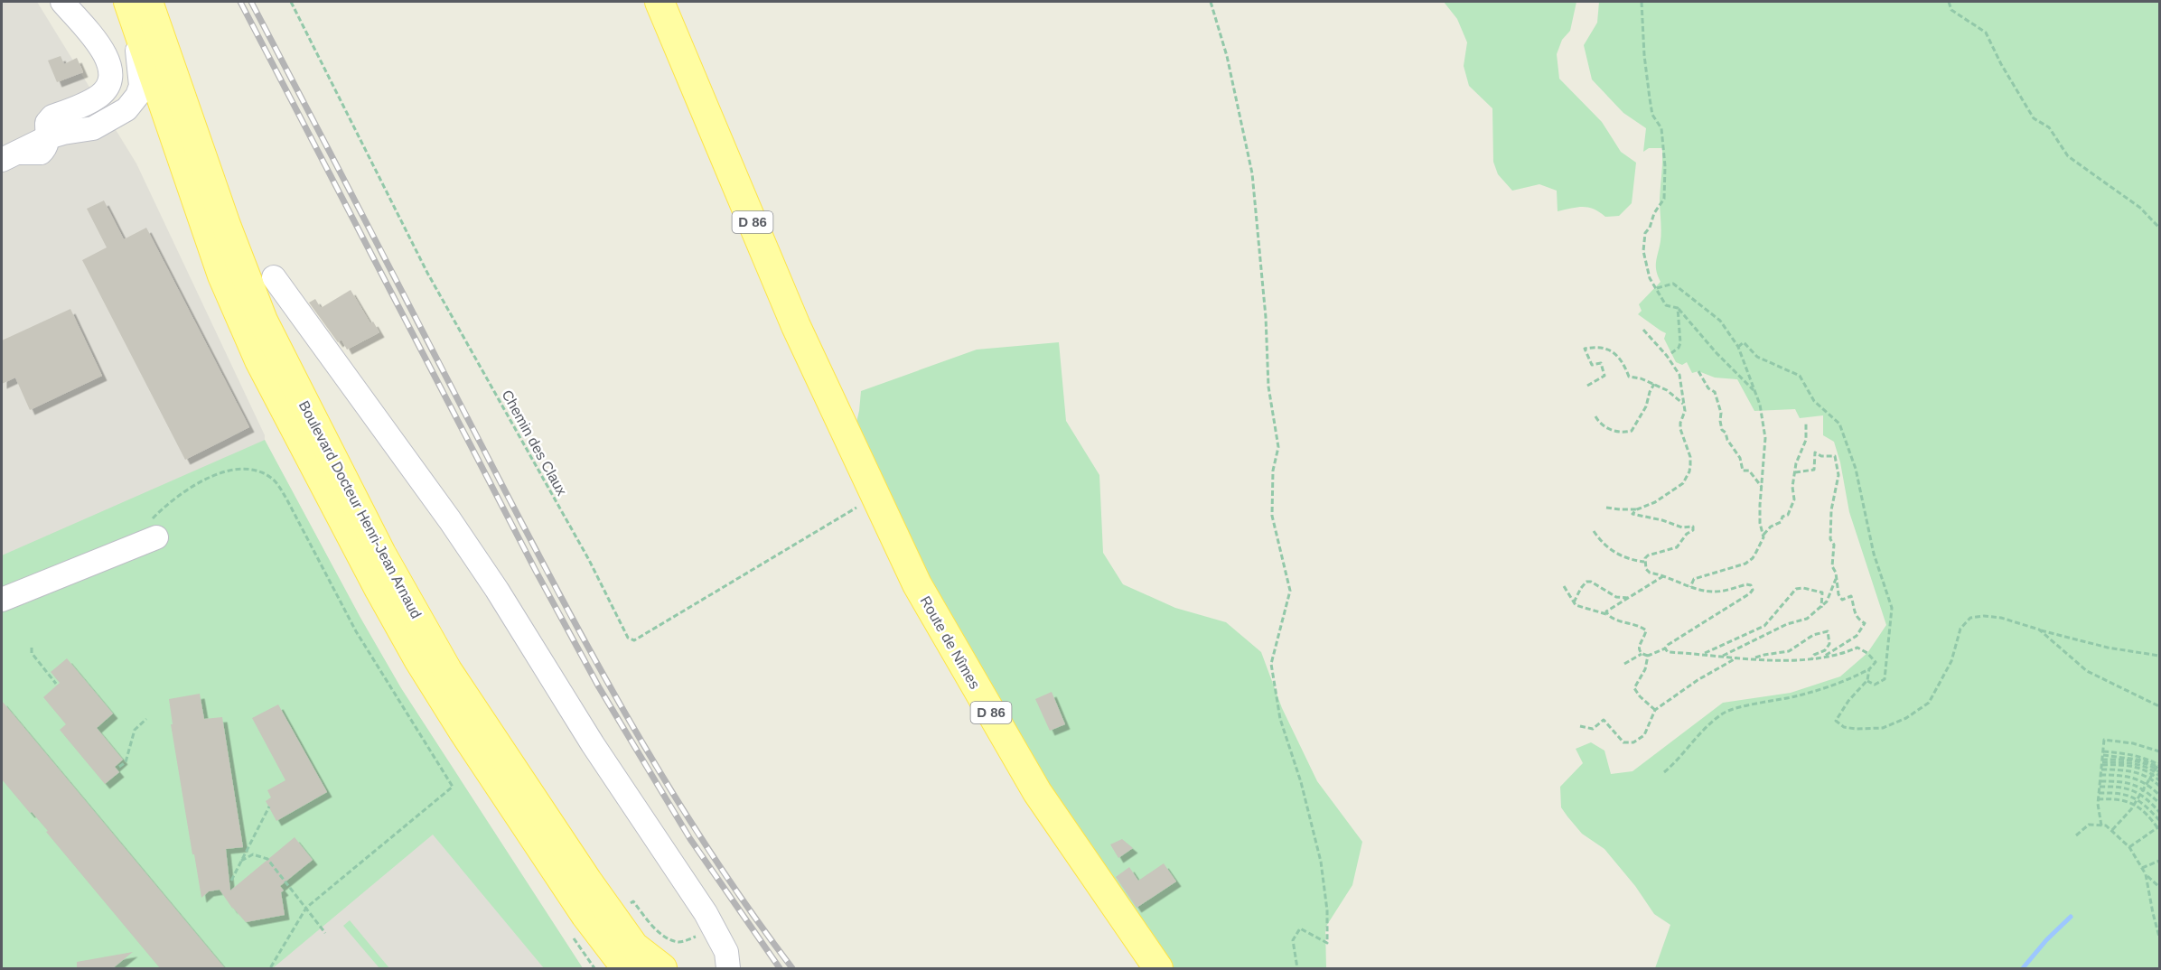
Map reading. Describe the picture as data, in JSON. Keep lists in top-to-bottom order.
{
  "streets": {
    "main road": ["D 86", "Boulevard Docteur Henri-Jean Arnaud", "Route de Nîmes"],
    "path": ["Chemin des Claux"]
  },
  "crossings": [
    ["Chemin des Claux", "Route de Nîmes"]
  ]
}
